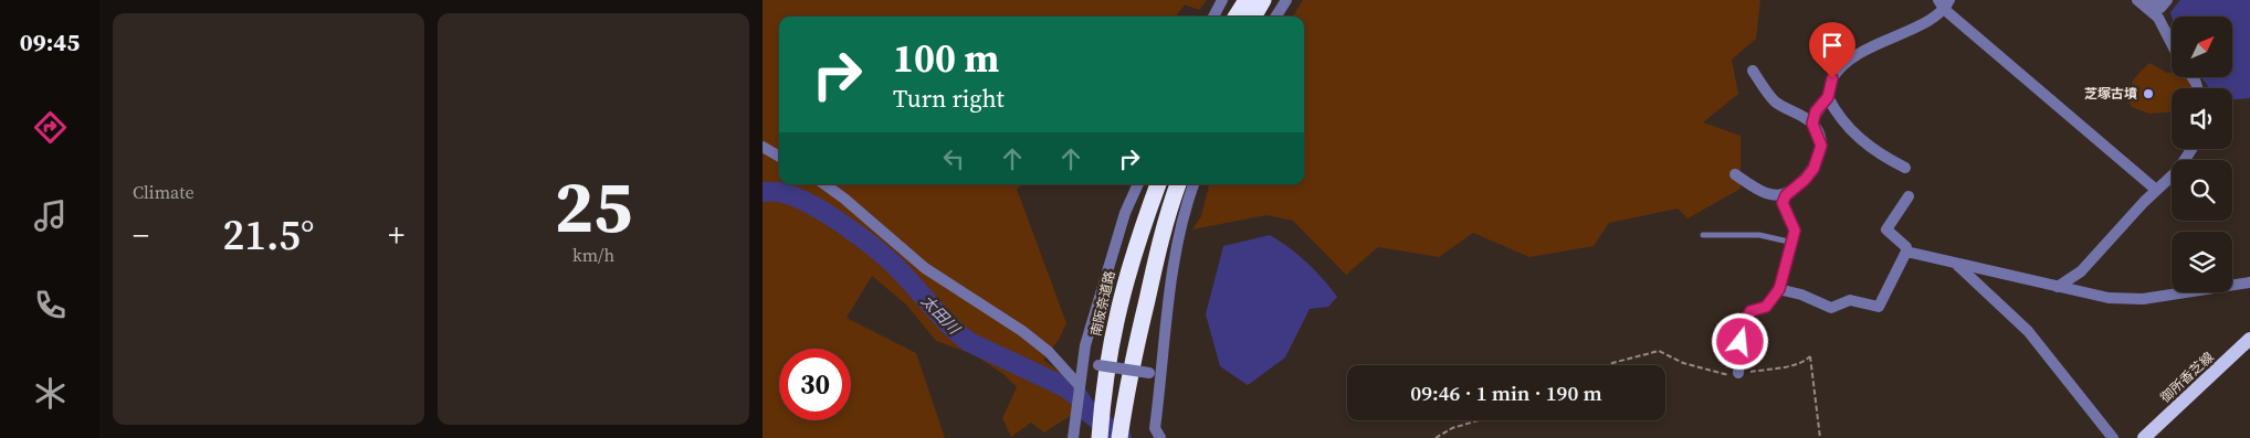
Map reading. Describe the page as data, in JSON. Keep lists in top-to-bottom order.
{
  "streets": {
    "highway": ["南阪奈道路"],
    "main road": ["御所香芝線"]
  },
  "water": ["太田川"],
  "places": ["芝塚古墳"],
  "north": "top right",
  "page": {
    "tabs": "09:45",
    "tile": [
      "Climate",
      ["25", "km/h"]
    ],
    "turn": ["100 m", "Turn right"],
    "heat": ["−", "21.5°", "+"],
    "limit": "30",
    "trip": "09:46 · 1 min · 190 m"
  }
}
